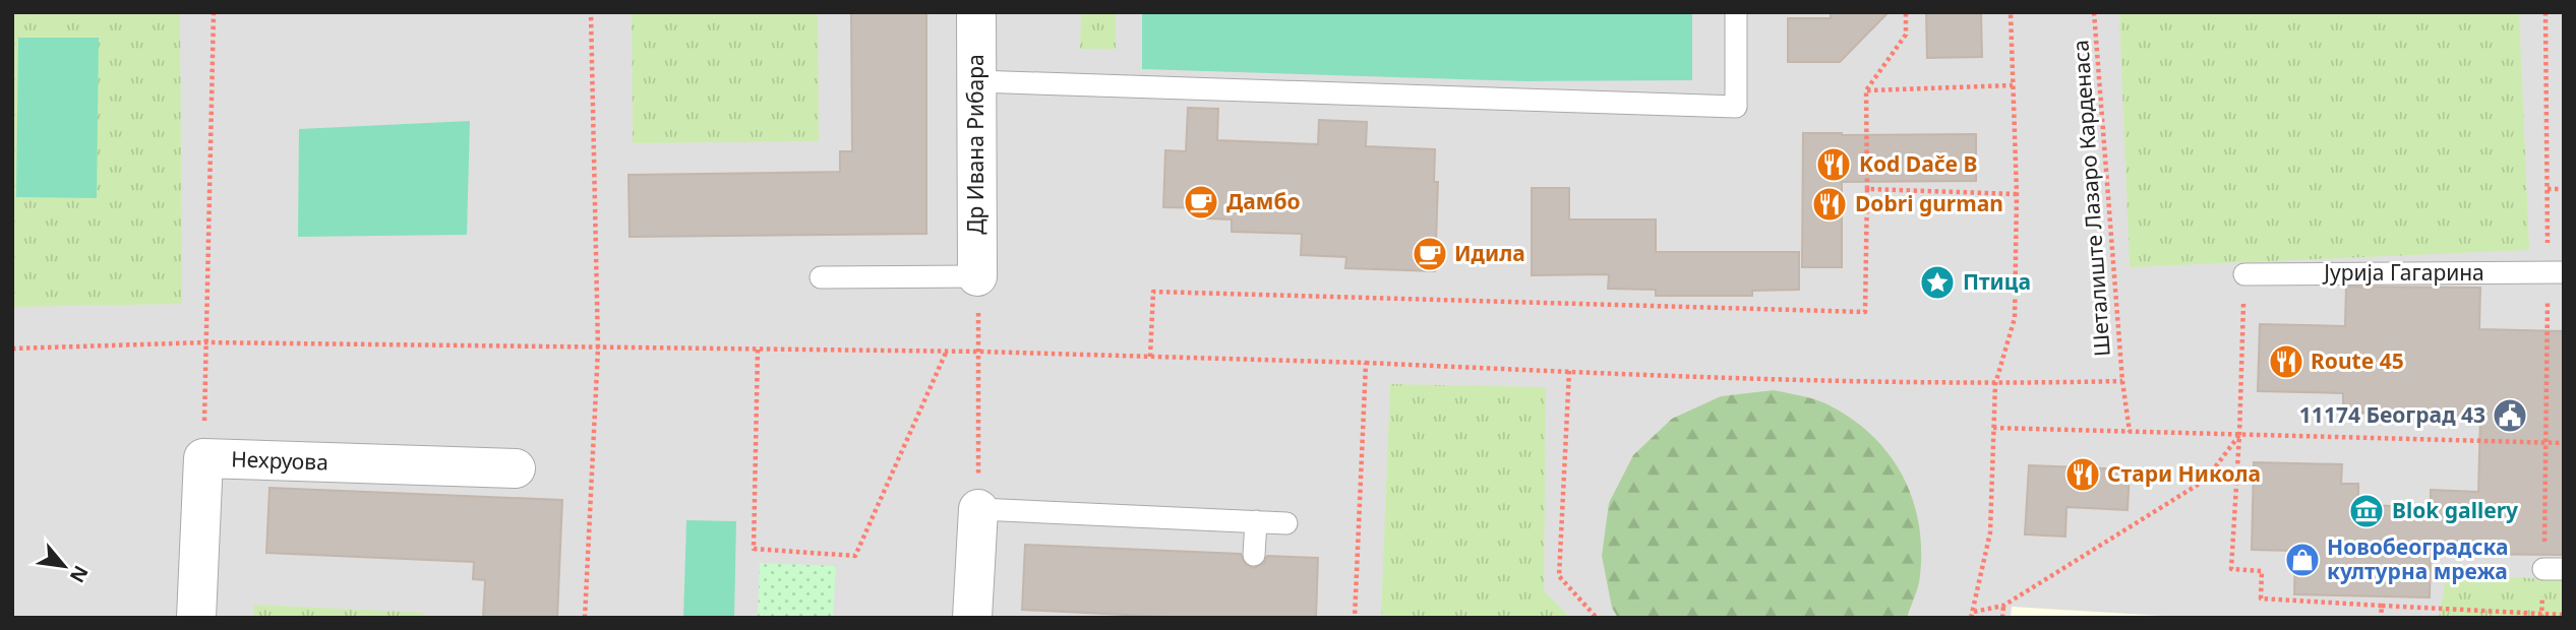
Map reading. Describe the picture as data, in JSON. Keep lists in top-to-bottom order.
{
  "streets": {
    "street": ["Др Ивана Рибара", "Нехруова"],
    "lane": ["Јурија Гагарина"],
    "path": ["Шеталиште Лазаро Карденаса"]
  },
  "places": {
    "restaurant": [
      "Kod Dače B",
      "Dobri gurman",
      "Route 45",
      "Стари Никола"
    ],
    "cafe": ["Дамбо", "Идила"],
    "place": ["Птица"],
    "public building": ["11174 Београд 43"],
    "museum": ["Blok gallery"],
    "shop": ["Новобеоградска културна мрежа"]
  },
  "north": "bottom right"
}
